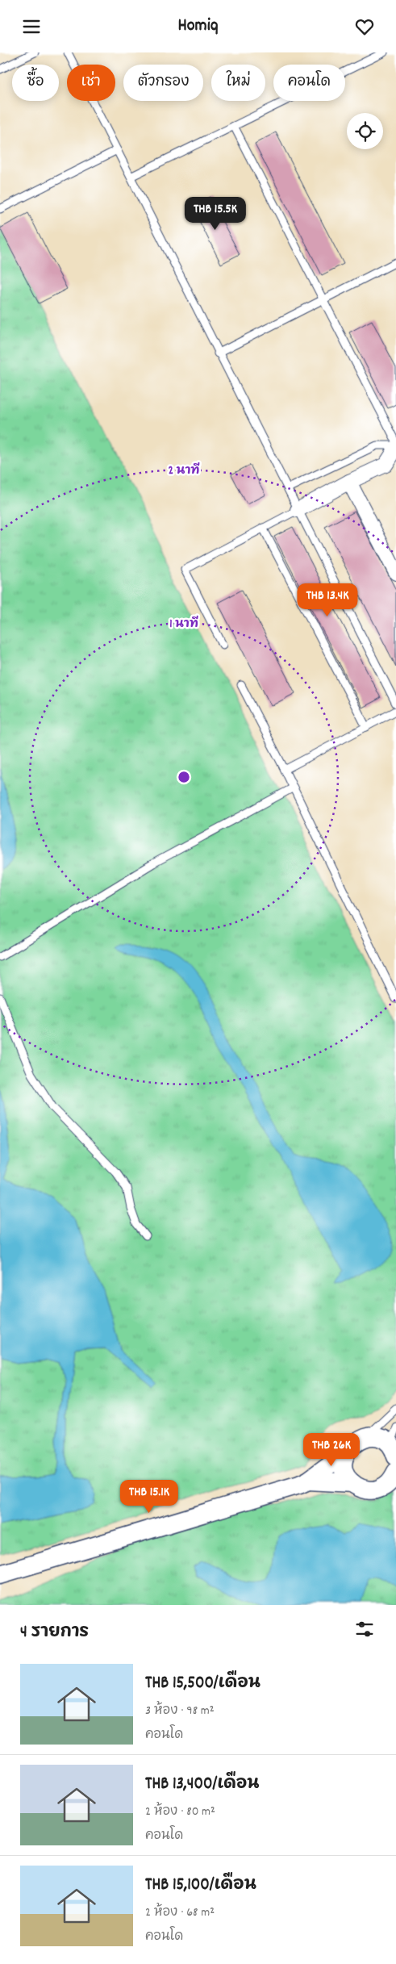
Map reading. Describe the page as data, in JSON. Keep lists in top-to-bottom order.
{
  "page": {
    "header": "Homiq",
    "chip": [
      "ซื้อ",
      "เช่า",
      "ตัวกรอง",
      "ใหม่",
      "คอนโด"
    ],
    "price": [
      "THB 15.5K",
      "THB 13.4K",
      "THB 26K",
      "THB 15.1K"
    ],
    "heading": "4 รายการ",
    "list": [
      {
        "name": "THB 15,500/เดือน",
        "note": "3 ห้อง · 98 m² · คอนโด"
      },
      {
        "name": "THB 13,400/เดือน",
        "note": "2 ห้อง · 80 m² · คอนโด"
      },
      {
        "name": "THB 15,100/เดือน",
        "note": "2 ห้อง · 68 m² · คอนโด"
      }
    ]
  },
  "rings": ["2 นาที", "1 นาที"]
}
